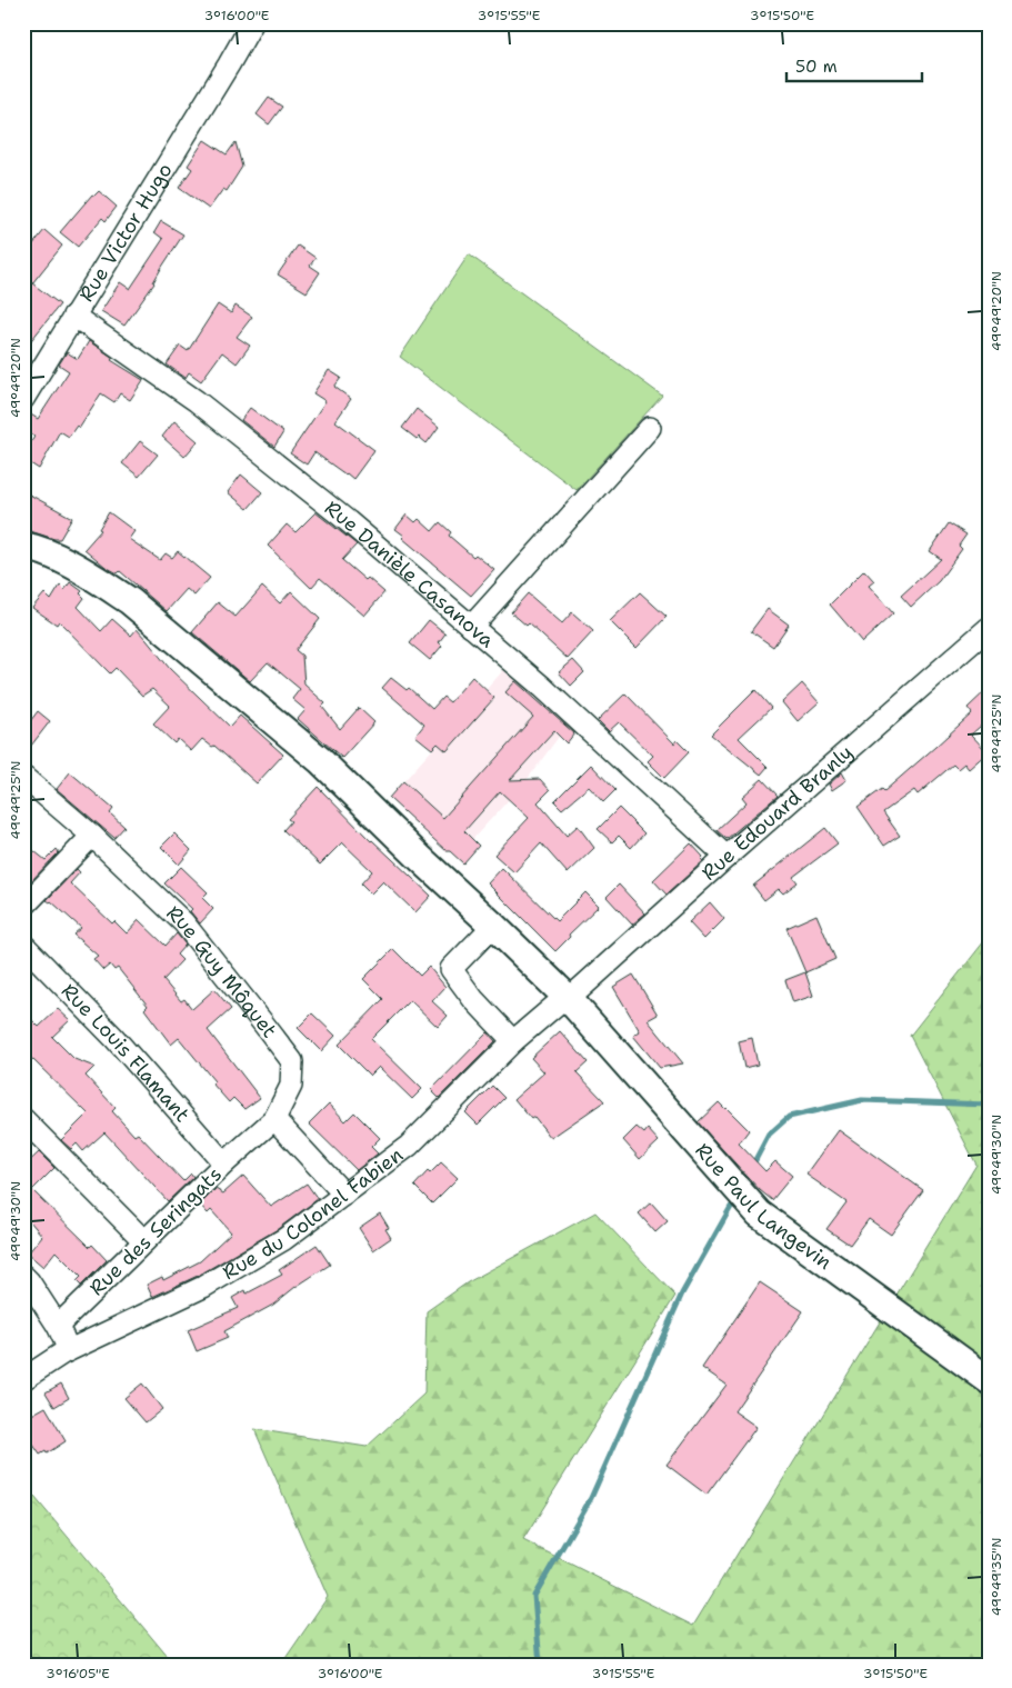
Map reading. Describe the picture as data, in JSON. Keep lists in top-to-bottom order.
{
  "streets": {
    "main road": ["Rue Paul Langevin"],
    "street": [
      "Rue Victor Hugo",
      "Rue Danièle Casanova",
      "Rue Edouard Branly",
      "Rue Guy Môquet",
      "Rue Louis Flamant",
      "Rue du Colonel Fabien",
      "Rue des Seringats"
    ]
  },
  "crossings": [
    ["Rue Victor Hugo", "Rue Danièle Casanova"],
    ["Rue Danièle Casanova", "Rue Edouard Branly"],
    ["Rue Edouard Branly", "Rue Paul Langevin"],
    ["Rue Edouard Branly", "Rue du Colonel Fabien"],
    ["Rue Guy Môquet", "Rue des Seringats"],
    ["Rue Louis Flamant", "Rue des Seringats"],
    ["Rue Paul Langevin", "Rue du Colonel Fabien"]
  ],
  "scale_bar": "50 m",
  "coordinates": [
    "3°16'00\"E",
    "3°15'55\"E",
    "3°15'50\"E",
    "49°49'20\"N",
    "49°49'25\"N",
    "49°49'30\"N",
    "49°49'35\"N",
    "3°16'05\"E"
  ]
}
